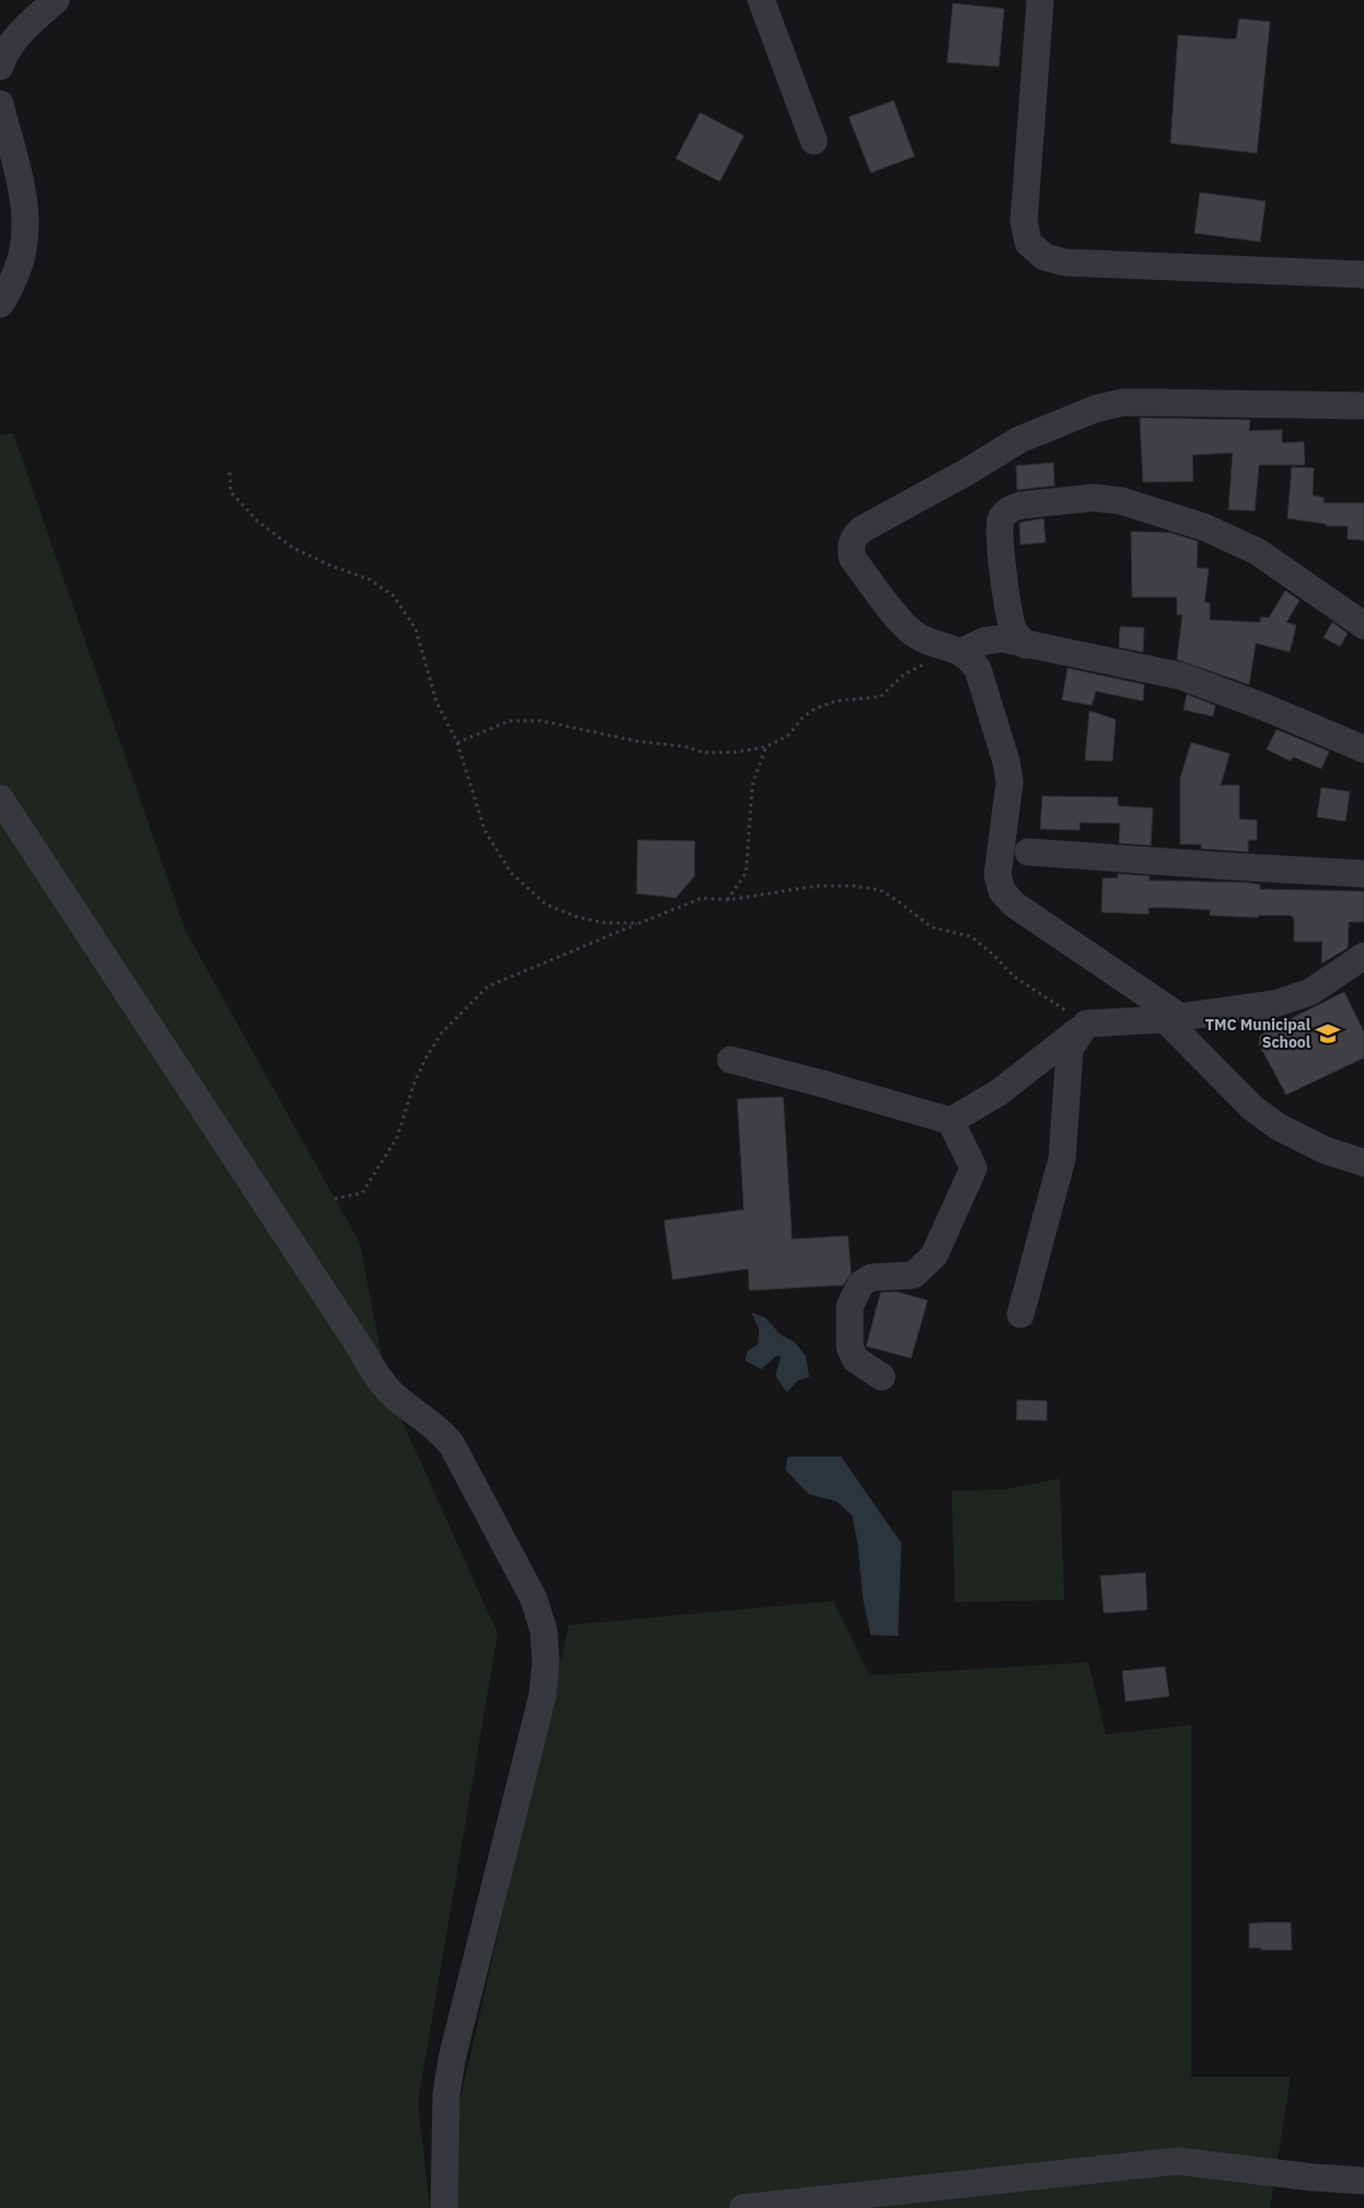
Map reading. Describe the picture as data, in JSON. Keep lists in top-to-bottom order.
{
  "places": {
    "school or university": ["TMC Municipal School"]
  }
}
